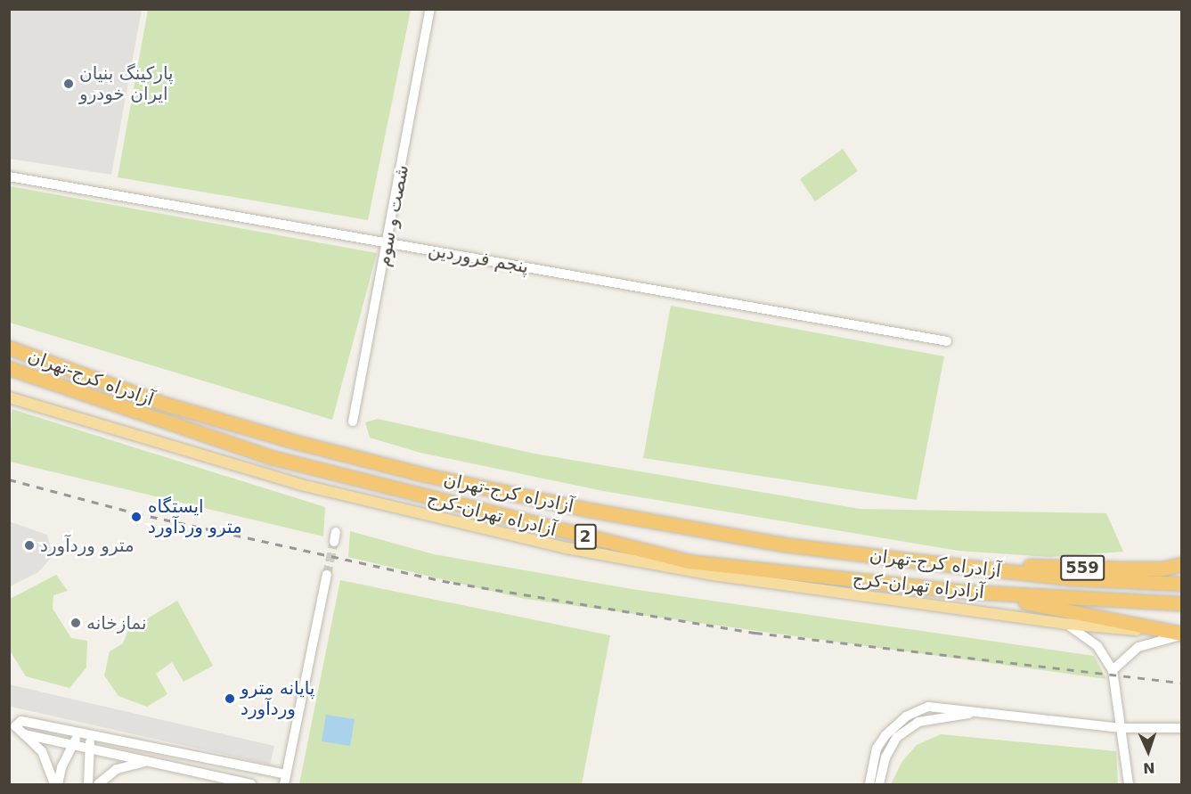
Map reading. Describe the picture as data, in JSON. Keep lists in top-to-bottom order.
{
  "streets": {
    "highway": [
      "آزادراه کرج-تهران",
      "آزادراه تهران-کرج",
      "2",
      "559"
    ],
    "street": ["شصت و سوم", "پنجم فروردین"]
  },
  "crossings": [
    ["شصت و سوم", "پنجم فروردین"],
    ["آزادراه کرج-تهران", "559"]
  ],
  "places": [
    "پارکینگ بنیان ایران خودرو",
    "ایستگاه مترو وردآورد",
    "مترو وردآورد",
    "نمازخانه",
    "پایانه مترو وردآورد"
  ],
  "north": "bottom"
}
